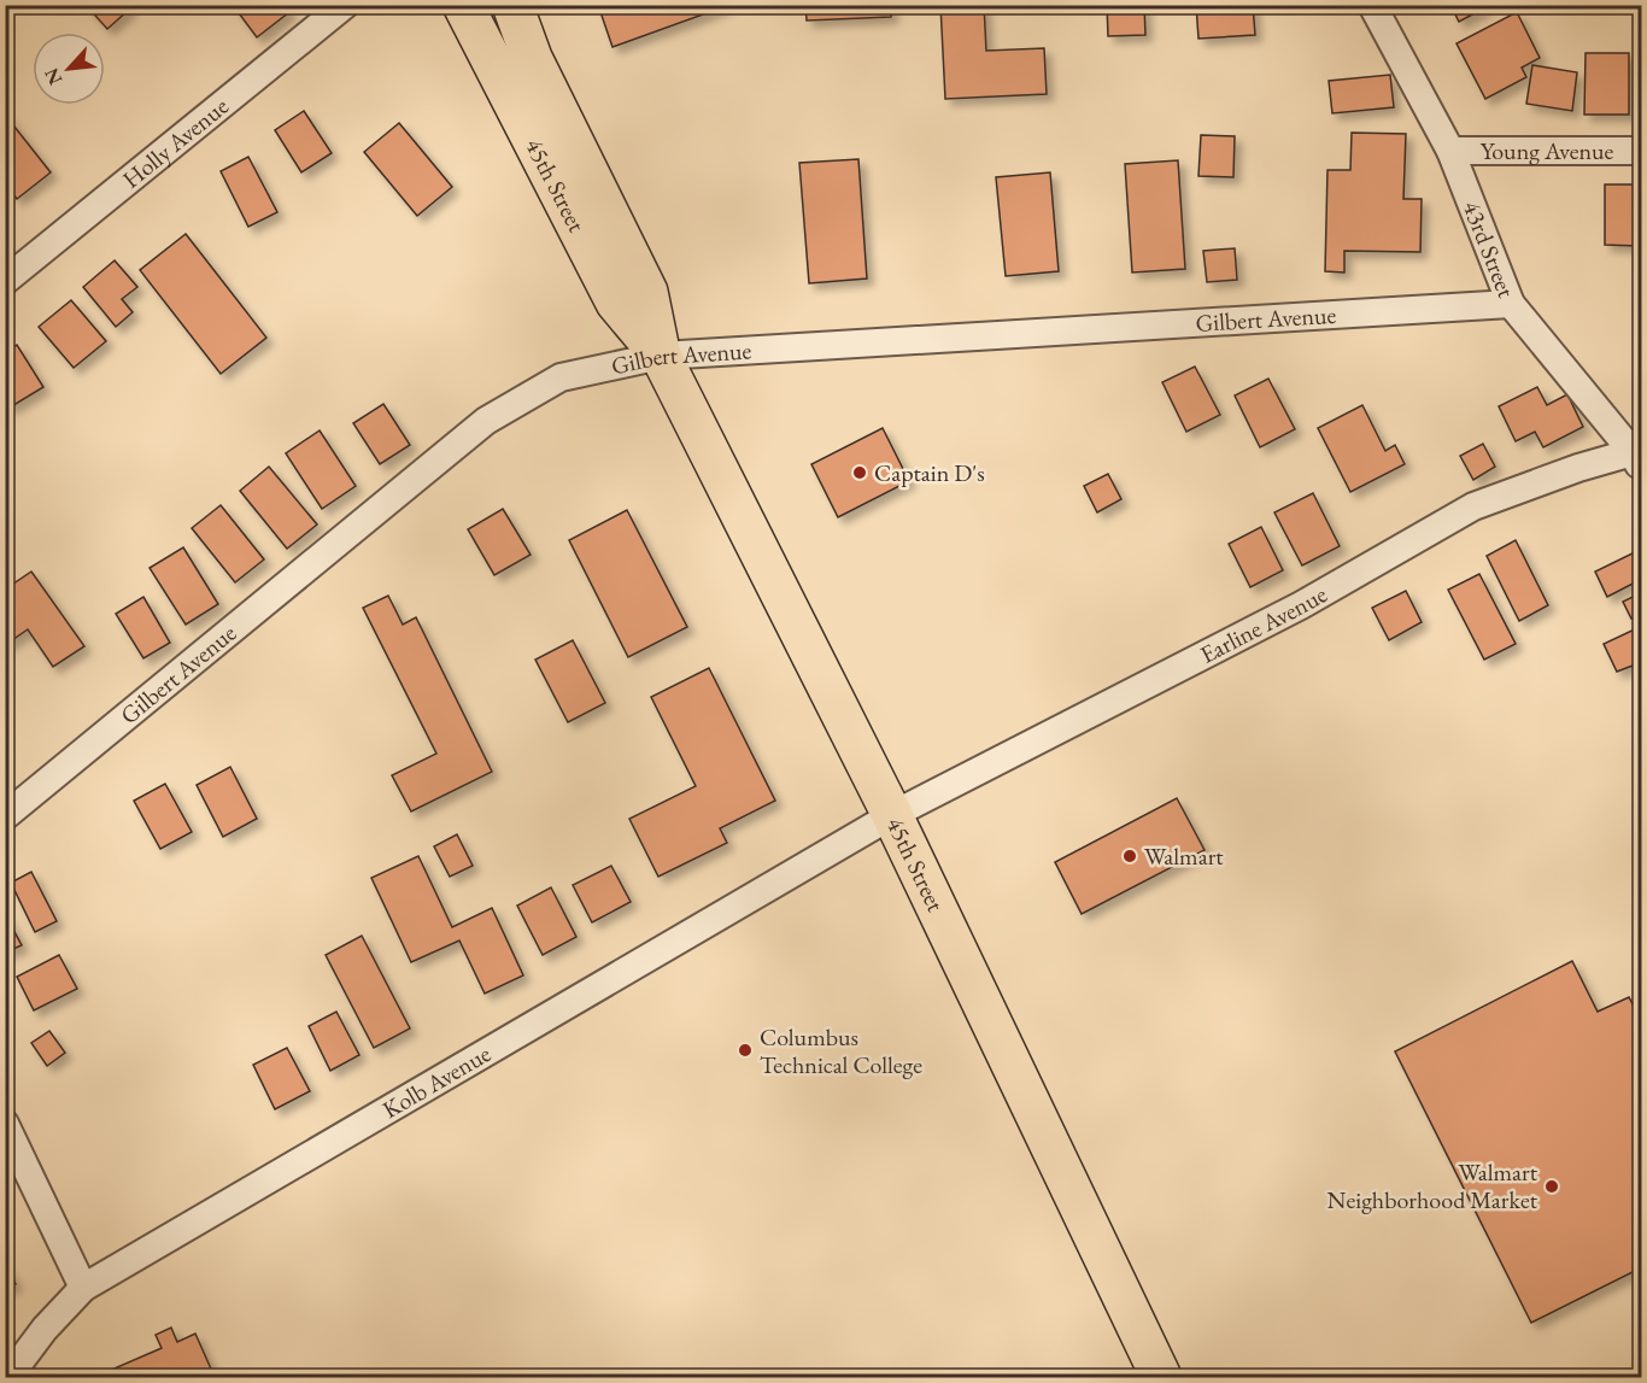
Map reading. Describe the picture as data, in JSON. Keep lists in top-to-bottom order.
{
  "streets": {
    "main road": ["45th Street"],
    "street": [
      "Holly Avenue",
      "Young Avenue",
      "43rd Street",
      "Gilbert Avenue",
      "Earline Avenue",
      "Kolb Avenue"
    ]
  },
  "crossings": [
    ["Young Avenue", "43rd Street"],
    ["45th Street", "Gilbert Avenue"],
    ["45th Street", "Earline Avenue"],
    ["45th Street", "Kolb Avenue"],
    ["43rd Street", "Gilbert Avenue"],
    ["43rd Street", "Earline Avenue"],
    ["Earline Avenue", "Kolb Avenue"]
  ],
  "places": [
    "Captain D's",
    "Walmart",
    "Columbus Technical College",
    "Walmart Neighborhood Market"
  ],
  "north": "bottom left"
}
